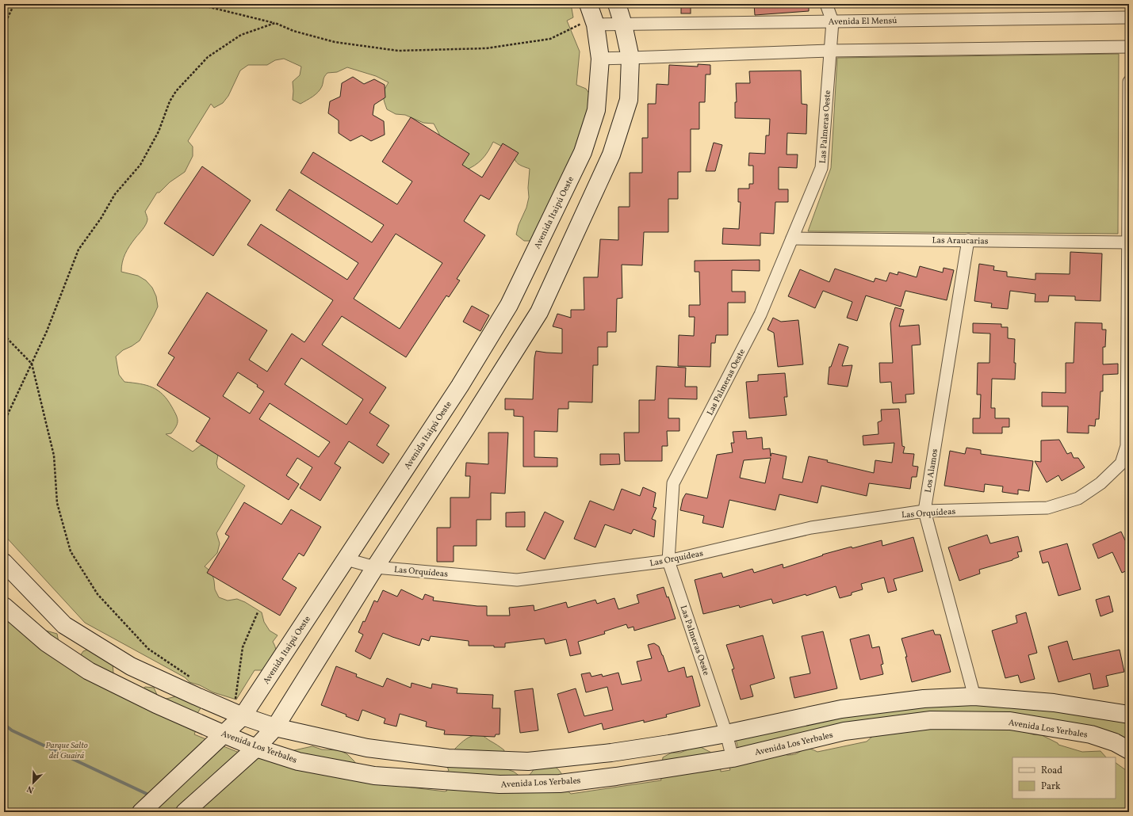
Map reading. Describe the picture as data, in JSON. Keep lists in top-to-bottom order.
{
  "streets": {
    "street": [
      "Avenida El Mensú",
      "Las Palmeras Oeste",
      "Avenida Itaipú Oeste",
      "Las Araucarias",
      "Los Alamos",
      "Las Orquídeas",
      "Avenida Los Yerbales"
    ]
  },
  "crossings": [
    ["Avenida El Mensú", "Las Palmeras Oeste"],
    ["Avenida El Mensú", "Avenida Itaipú Oeste"],
    ["Las Palmeras Oeste", "Las Araucarias"],
    ["Las Palmeras Oeste", "Las Orquídeas"],
    ["Las Palmeras Oeste", "Avenida Los Yerbales"],
    ["Avenida Itaipú Oeste", "Las Orquídeas"],
    ["Avenida Itaipú Oeste", "Avenida Los Yerbales"],
    ["Las Araucarias", "Los Alamos"],
    ["Las Araucarias", "Las Orquídeas"],
    ["Los Alamos", "Las Orquídeas"]
  ],
  "parks": ["Parque Salto del Guairá"],
  "legend": ["Road", "Park"],
  "north": "bottom left"
}
